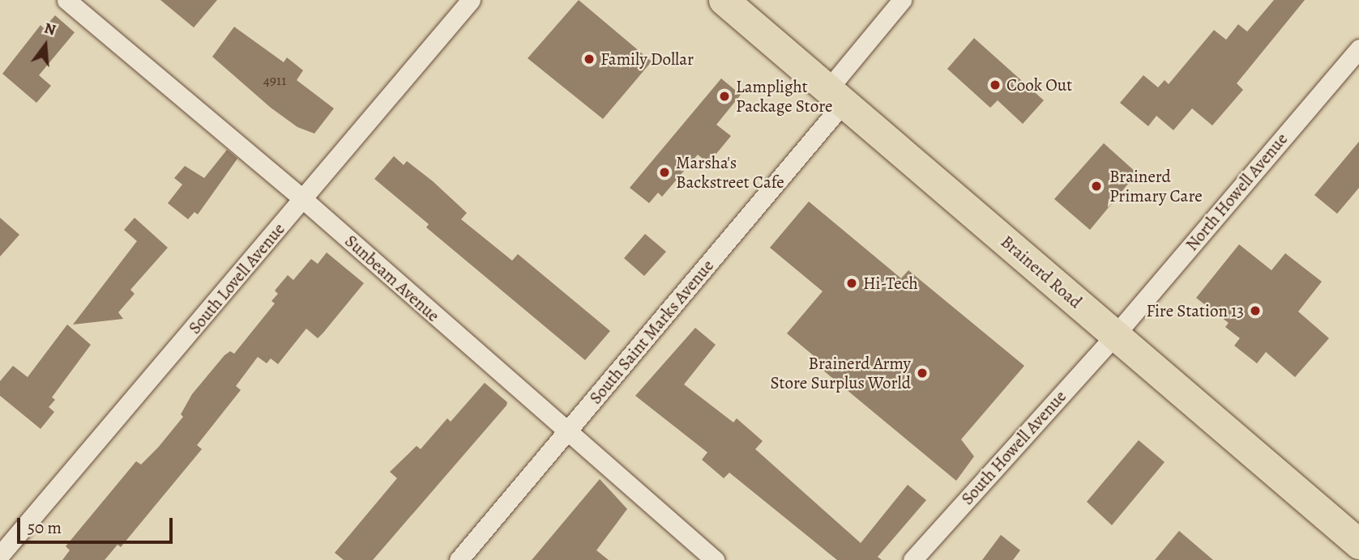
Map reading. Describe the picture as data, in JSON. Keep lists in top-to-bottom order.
{
  "streets": {
    "main road": ["Brainerd Road"],
    "street": [
      "North Howell Avenue",
      "South Lovell Avenue",
      "Sunbeam Avenue",
      "South Saint Marks Avenue",
      "South Howell Avenue"
    ]
  },
  "crossings": [
    ["North Howell Avenue", "Brainerd Road"],
    ["North Howell Avenue", "South Howell Avenue"],
    ["Brainerd Road", "South Saint Marks Avenue"],
    ["Brainerd Road", "South Howell Avenue"],
    ["South Lovell Avenue", "Sunbeam Avenue"],
    ["Sunbeam Avenue", "South Saint Marks Avenue"]
  ],
  "places": [
    "Family Dollar",
    "Cook Out",
    "Lamplight Package Store",
    "Marsha's Backstreet Cafe",
    "Brainerd Primary Care",
    "Hi-Tech",
    "Fire Station 13",
    "Brainerd Army Store Surplus World"
  ],
  "house_numbers": ["4911"],
  "scale_bar": "50 m",
  "north": "top"
}
